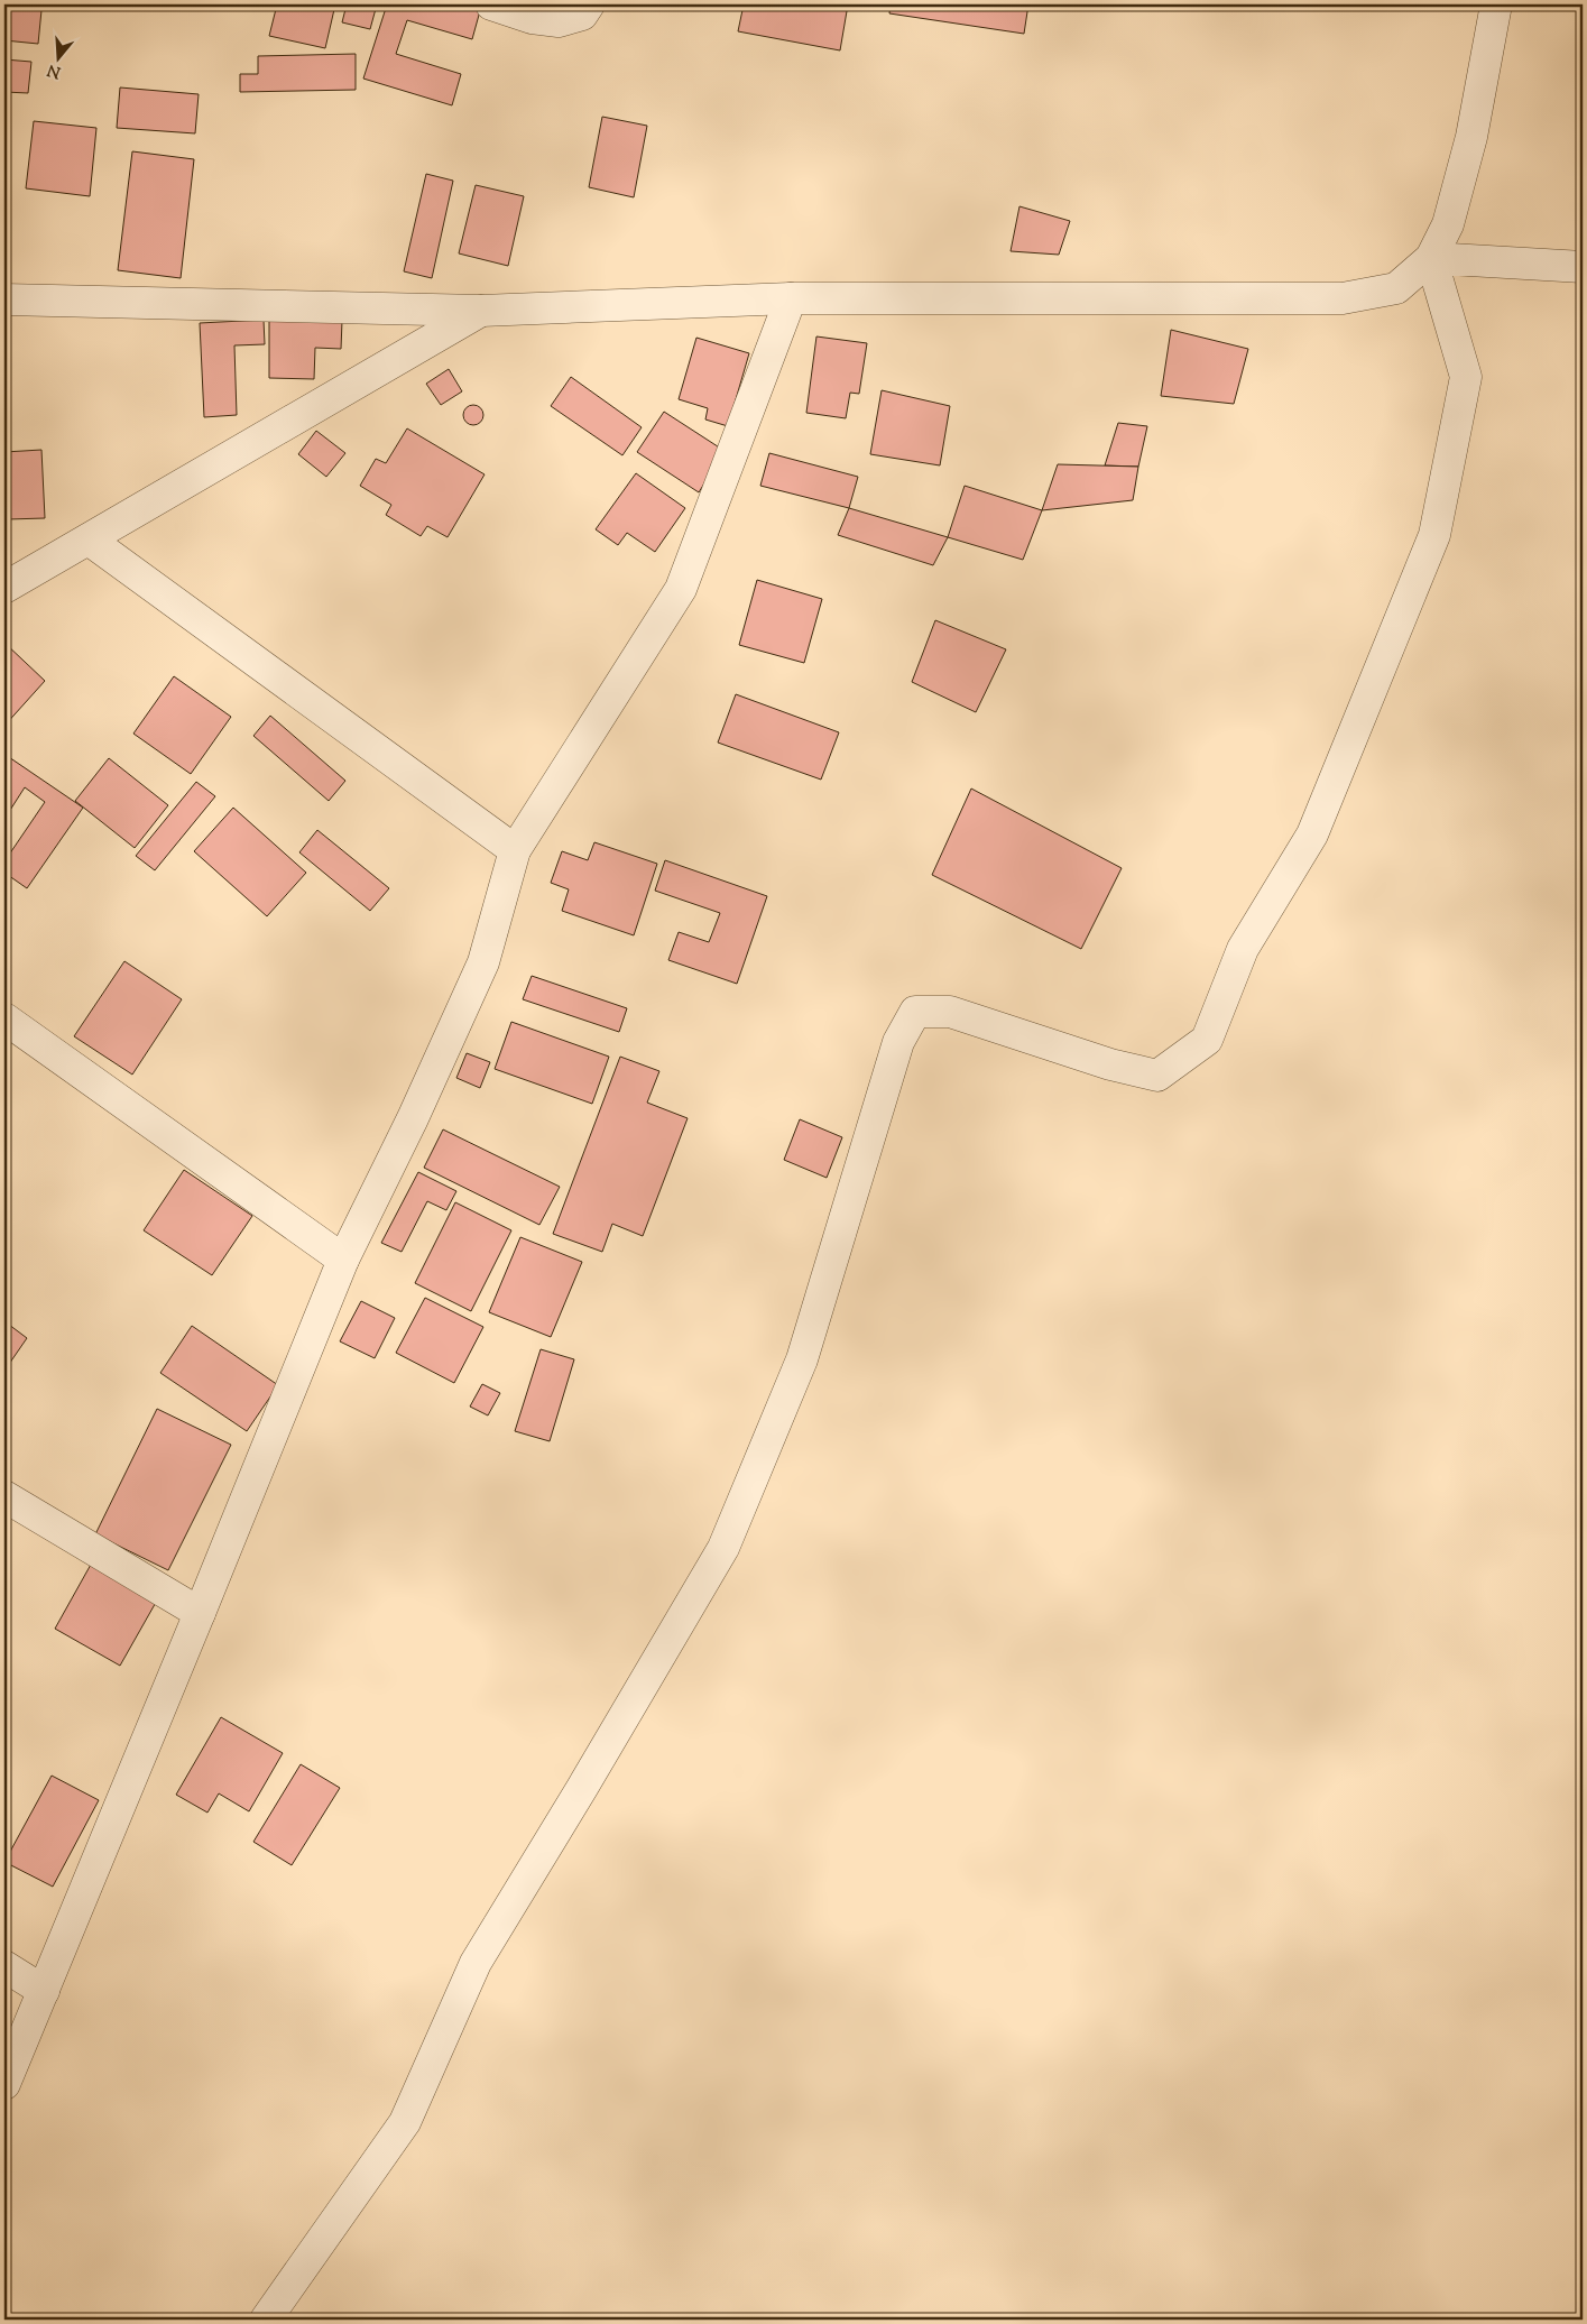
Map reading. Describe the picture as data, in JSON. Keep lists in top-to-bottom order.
{
  "north": "bottom"
}
